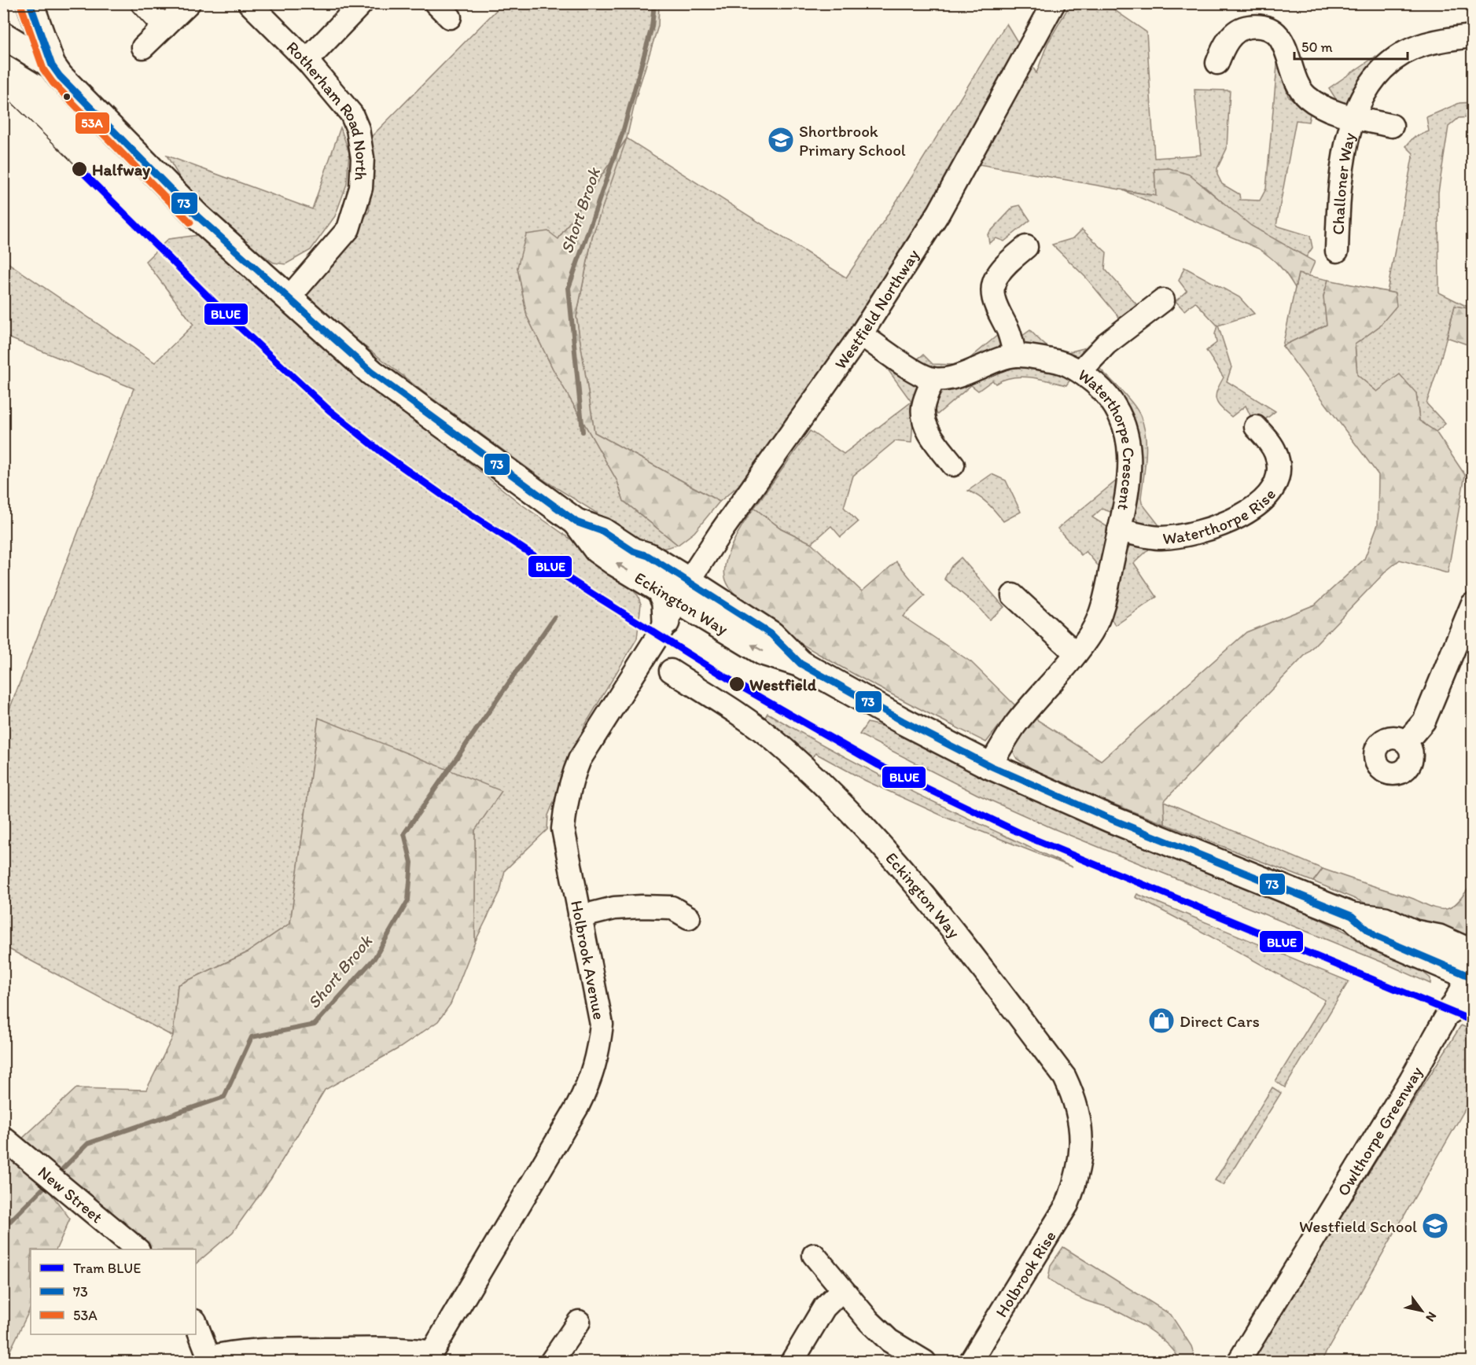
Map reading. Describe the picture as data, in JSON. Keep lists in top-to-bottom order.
{
  "streets": {
    "main road": ["Eckington Way"],
    "street": [
      "Rotherham Road North",
      "Challoner Way",
      "Westfield Northway",
      "Waterthorpe Crescent",
      "Waterthorpe Rise",
      "Holbrook Avenue",
      "Owlthorpe Greenway",
      "New Street",
      "Holbrook Rise"
    ]
  },
  "crossings": [
    ["Rotherham Road North", "Eckington Way"],
    ["Westfield Northway", "Eckington Way"],
    ["Westfield Northway", "Holbrook Avenue"],
    ["Waterthorpe Crescent", "Waterthorpe Rise"],
    ["Waterthorpe Crescent", "Eckington Way"],
    ["Eckington Way", "Holbrook Avenue"],
    ["Eckington Way", "Owlthorpe Greenway"],
    ["Eckington Way", "Holbrook Rise"]
  ],
  "water": ["Short Brook"],
  "places": {
    "school or university": ["Shortbrook Primary School", "Westfield School"],
    "other": ["Halfway", "Westfield"],
    "shop": ["Direct Cars"]
  },
  "lines": ["transit line 73", "transit line 53A", "tram line BLUE"],
  "legend": ["Tram BLUE", "73", "53A"],
  "scale_bar": "50 m",
  "north": "bottom right"
}
